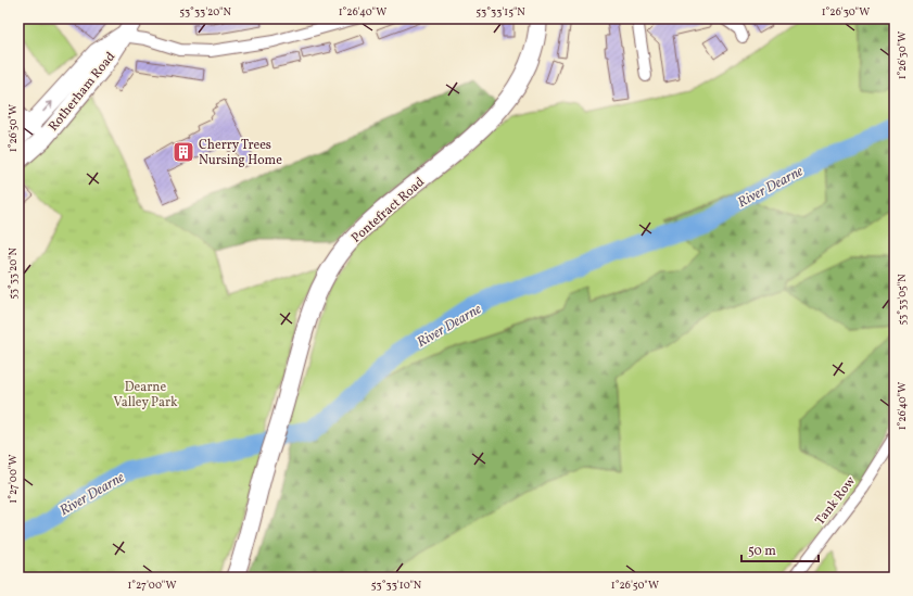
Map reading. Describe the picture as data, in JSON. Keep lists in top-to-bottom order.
{
  "streets": {
    "main road": ["Rotherham Road", "Pontefract Road"],
    "street": ["Tank Row"]
  },
  "water": ["River Dearne"],
  "parks": ["Dearne Valley Park"],
  "places": {
    "building": ["Cherry Trees Nursing Home"]
  },
  "scale_bar": "50 m",
  "coordinates": [
    "53°33'20\"N",
    "1°26'40\"W",
    "53°33'15\"N",
    "1°26'30\"W",
    "1°26'50\"W",
    "53°33'05\"N",
    "1°27'00\"W",
    "53°33'10\"N"
  ]
}
